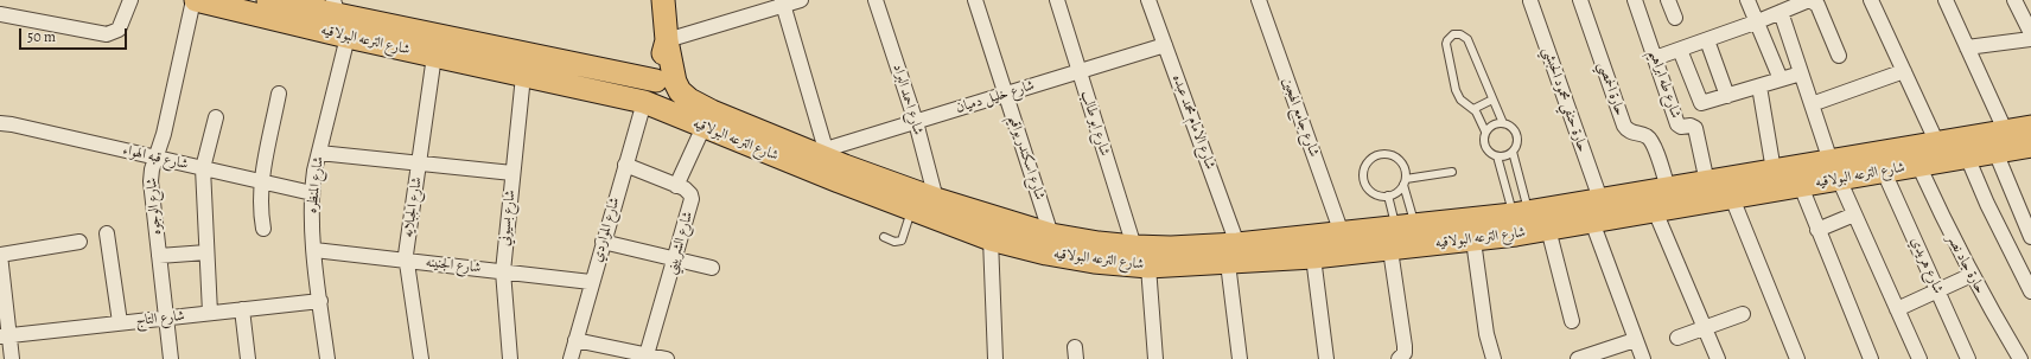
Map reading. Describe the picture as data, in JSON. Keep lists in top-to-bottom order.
{
  "streets": {
    "main road": ["شارع الترعه البولاقيه"],
    "street": [
      "شارع طه ابراهيم",
      "حارة الحمصي",
      "شارع خليل دميان",
      "شارع احمد البراد",
      "حارة حنفي محمود الحبشي",
      "شارع جامع الهجين",
      "شارع الامام محمد عبده",
      "شارع ابو طالب",
      "شارع قبه الهواء",
      "شارع اسكندر يواقيم",
      "شارع المنظره",
      "شارع الوجوه",
      "شارع الجبلايه",
      "شارع بسيوني",
      "شارع المواردي",
      "شارع الشربيني",
      "حارة جاد نصر",
      "شارع الجنينه",
      "شارع هريدي",
      "شارع التاج"
    ]
  },
  "crossings": [
    ["شارع الترعه البولاقيه", "شارع طه ابراهيم"],
    ["شارع الترعه البولاقيه", "حارة الحمصي"],
    ["شارع الترعه البولاقيه", "شارع خليل دميان"],
    ["شارع الترعه البولاقيه", "شارع احمد البراد"],
    ["شارع الترعه البولاقيه", "حارة حنفي محمود الحبشي"],
    ["شارع الترعه البولاقيه", "شارع جامع الهجين"],
    ["شارع الترعه البولاقيه", "شارع الامام محمد عبده"],
    ["شارع الترعه البولاقيه", "شارع ابو طالب"],
    ["شارع الترعه البولاقيه", "شارع اسكندر يواقيم"],
    ["شارع الترعه البولاقيه", "شارع المنظره"],
    ["شارع الترعه البولاقيه", "شارع الوجوه"],
    ["شارع الترعه البولاقيه", "شارع الجبلايه"],
    ["شارع الترعه البولاقيه", "شارع بسيوني"],
    ["شارع الترعه البولاقيه", "شارع المواردي"],
    ["شارع الترعه البولاقيه", "حارة جاد نصر"],
    ["شارع الترعه البولاقيه", "شارع هريدي"],
    ["شارع خليل دميان", "شارع احمد البراد"],
    ["شارع خليل دميان", "شارع الامام محمد عبده"],
    ["شارع خليل دميان", "شارع ابو طالب"],
    ["شارع خليل دميان", "شارع اسكندر يواقيم"],
    ["شارع قبه الهواء", "شارع المنظره"],
    ["شارع قبه الهواء", "شارع الوجوه"],
    ["شارع المنظره", "شارع الجنينه"],
    ["شارع المنظره", "شارع التاج"],
    ["شارع الوجوه", "شارع التاج"],
    ["شارع الجبلايه", "شارع الجنينه"],
    ["شارع بسيوني", "شارع الجنينه"],
    ["شارع المواردي", "شارع الشربيني"],
    ["شارع المواردي", "شارع الجنينه"]
  ],
  "scale_bar": "50 m"
}
